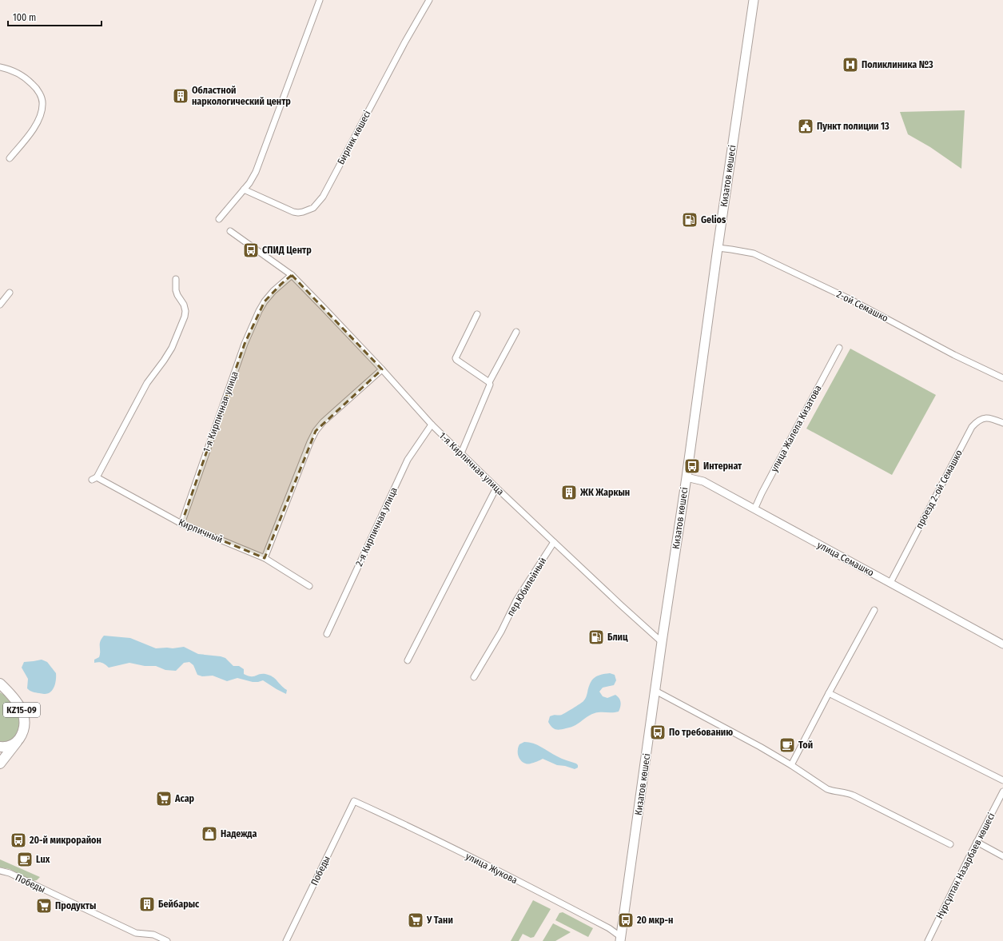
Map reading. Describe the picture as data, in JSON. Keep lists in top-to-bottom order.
{
  "streets": {
    "main road": ["Кизатов көшесі", "KZ15-09"],
    "street": [
      "Бирлик көшесі",
      "2-ой Семашко",
      "1-я Кирпичная улица",
      "улица Жалела Кизатова",
      "проезд 2-ой Семашко",
      "2-я Кирпичная улица",
      "Кирпичный",
      "улица Семашко",
      "пер.Юбилейный",
      "Нұрсұлтан Назарбаев көшесі",
      "улица Жукова",
      "Победы"
    ]
  },
  "crossings": [
    ["Кизатов көшесі", "2-ой Семашко"],
    ["Кизатов көшесі", "1-я Кирпичная улица"],
    ["Кизатов көшесі", "улица Семашко"],
    ["Кизатов көшесі", "улица Жукова"],
    ["1-я Кирпичная улица", "2-я Кирпичная улица"],
    ["1-я Кирпичная улица", "Кирпичный"],
    ["1-я Кирпичная улица", "пер.Юбилейный"],
    ["улица Жалела Кизатова", "улица Семашко"],
    ["проезд 2-ой Семашко", "улица Семашко"],
    ["улица Жукова", "Победы"]
  ],
  "places": {
    "hospital": ["Поликлиника №3"],
    "building": ["Областной наркологический центр", "ЖК Жаркын", "Бейбарыс"],
    "public building": ["Пункт полиции 13"],
    "fuel station": ["Gelios", "Блиц"],
    "bus stop": [
      "СПИД Центр",
      "Интернат",
      "По требованию",
      "20-й микрорайон",
      "20 мкр-н"
    ],
    "cafe": ["Той", "Lux"],
    "supermarket": ["Асар", "Продукты", "У Тани"],
    "shop": ["Надежда"]
  },
  "scale_bar": "100 m"
}
